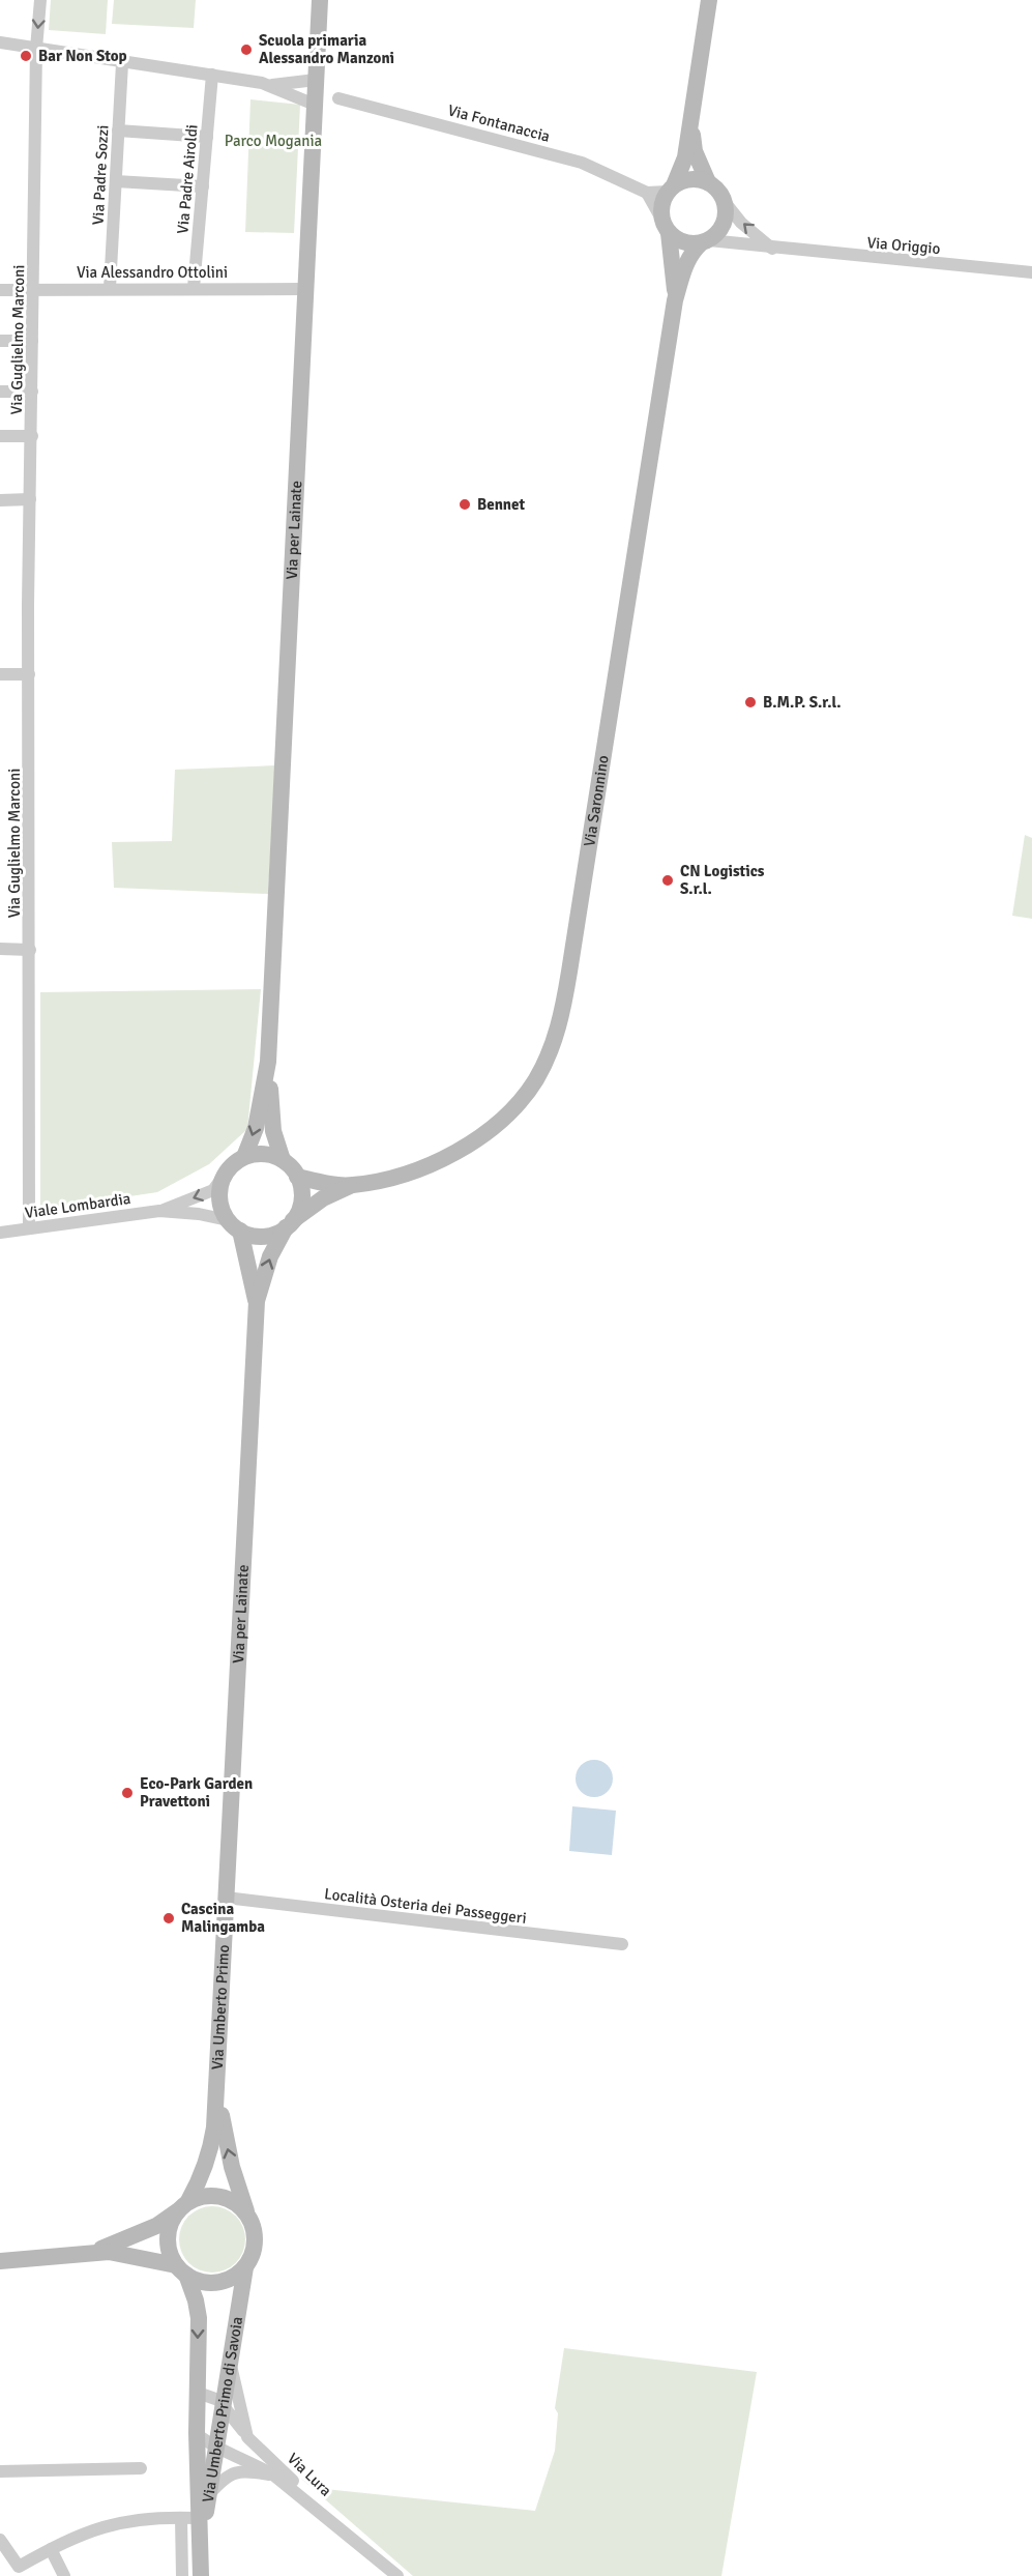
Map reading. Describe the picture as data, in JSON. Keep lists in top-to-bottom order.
{
  "streets": {
    "main road": [
      "Via per Lainate",
      "Via Saronnino",
      "Via Umberto Primo",
      "Via Umberto Primo di Savoia"
    ],
    "street": [
      "Via Fontanaccia",
      "Via Padre Sozzi",
      "Via Padre Airoldi",
      "Via Origgio",
      "Via Alessandro Ottolini",
      "Via Guglielmo Marconi",
      "Viale Lombardia",
      "Località Osteria dei Passeggeri",
      "Via Lura"
    ]
  },
  "crossings": [
    ["Via Fontanaccia", "Via Origgio"],
    ["Via Fontanaccia", "Via Saronnino"],
    ["Via Padre Sozzi", "Via Alessandro Ottolini"],
    ["Via Padre Airoldi", "Via Alessandro Ottolini"],
    ["Via Origgio", "Via Saronnino"],
    ["Via Alessandro Ottolini", "Via Guglielmo Marconi"],
    ["Via Alessandro Ottolini", "Via per Lainate"],
    ["Via Guglielmo Marconi", "Viale Lombardia"],
    ["Via per Lainate", "Via Saronnino"],
    ["Via per Lainate", "Viale Lombardia"],
    ["Via per Lainate", "Località Osteria dei Passeggeri"],
    ["Via per Lainate", "Via Umberto Primo"],
    ["Via Saronnino", "Viale Lombardia"],
    ["Via Umberto Primo", "Via Umberto Primo di Savoia"],
    ["Via Umberto Primo di Savoia", "Via Lura"]
  ],
  "parks": ["Parco Mogania"],
  "places": [
    "Scuola primaria Alessandro Manzoni",
    "Bar Non Stop",
    "Bennet",
    "B.M.P. S.r.l.",
    "CN Logistics S.r.l.",
    "Eco-Park Garden Pravettoni",
    "Cascina Malingamba"
  ]
}
